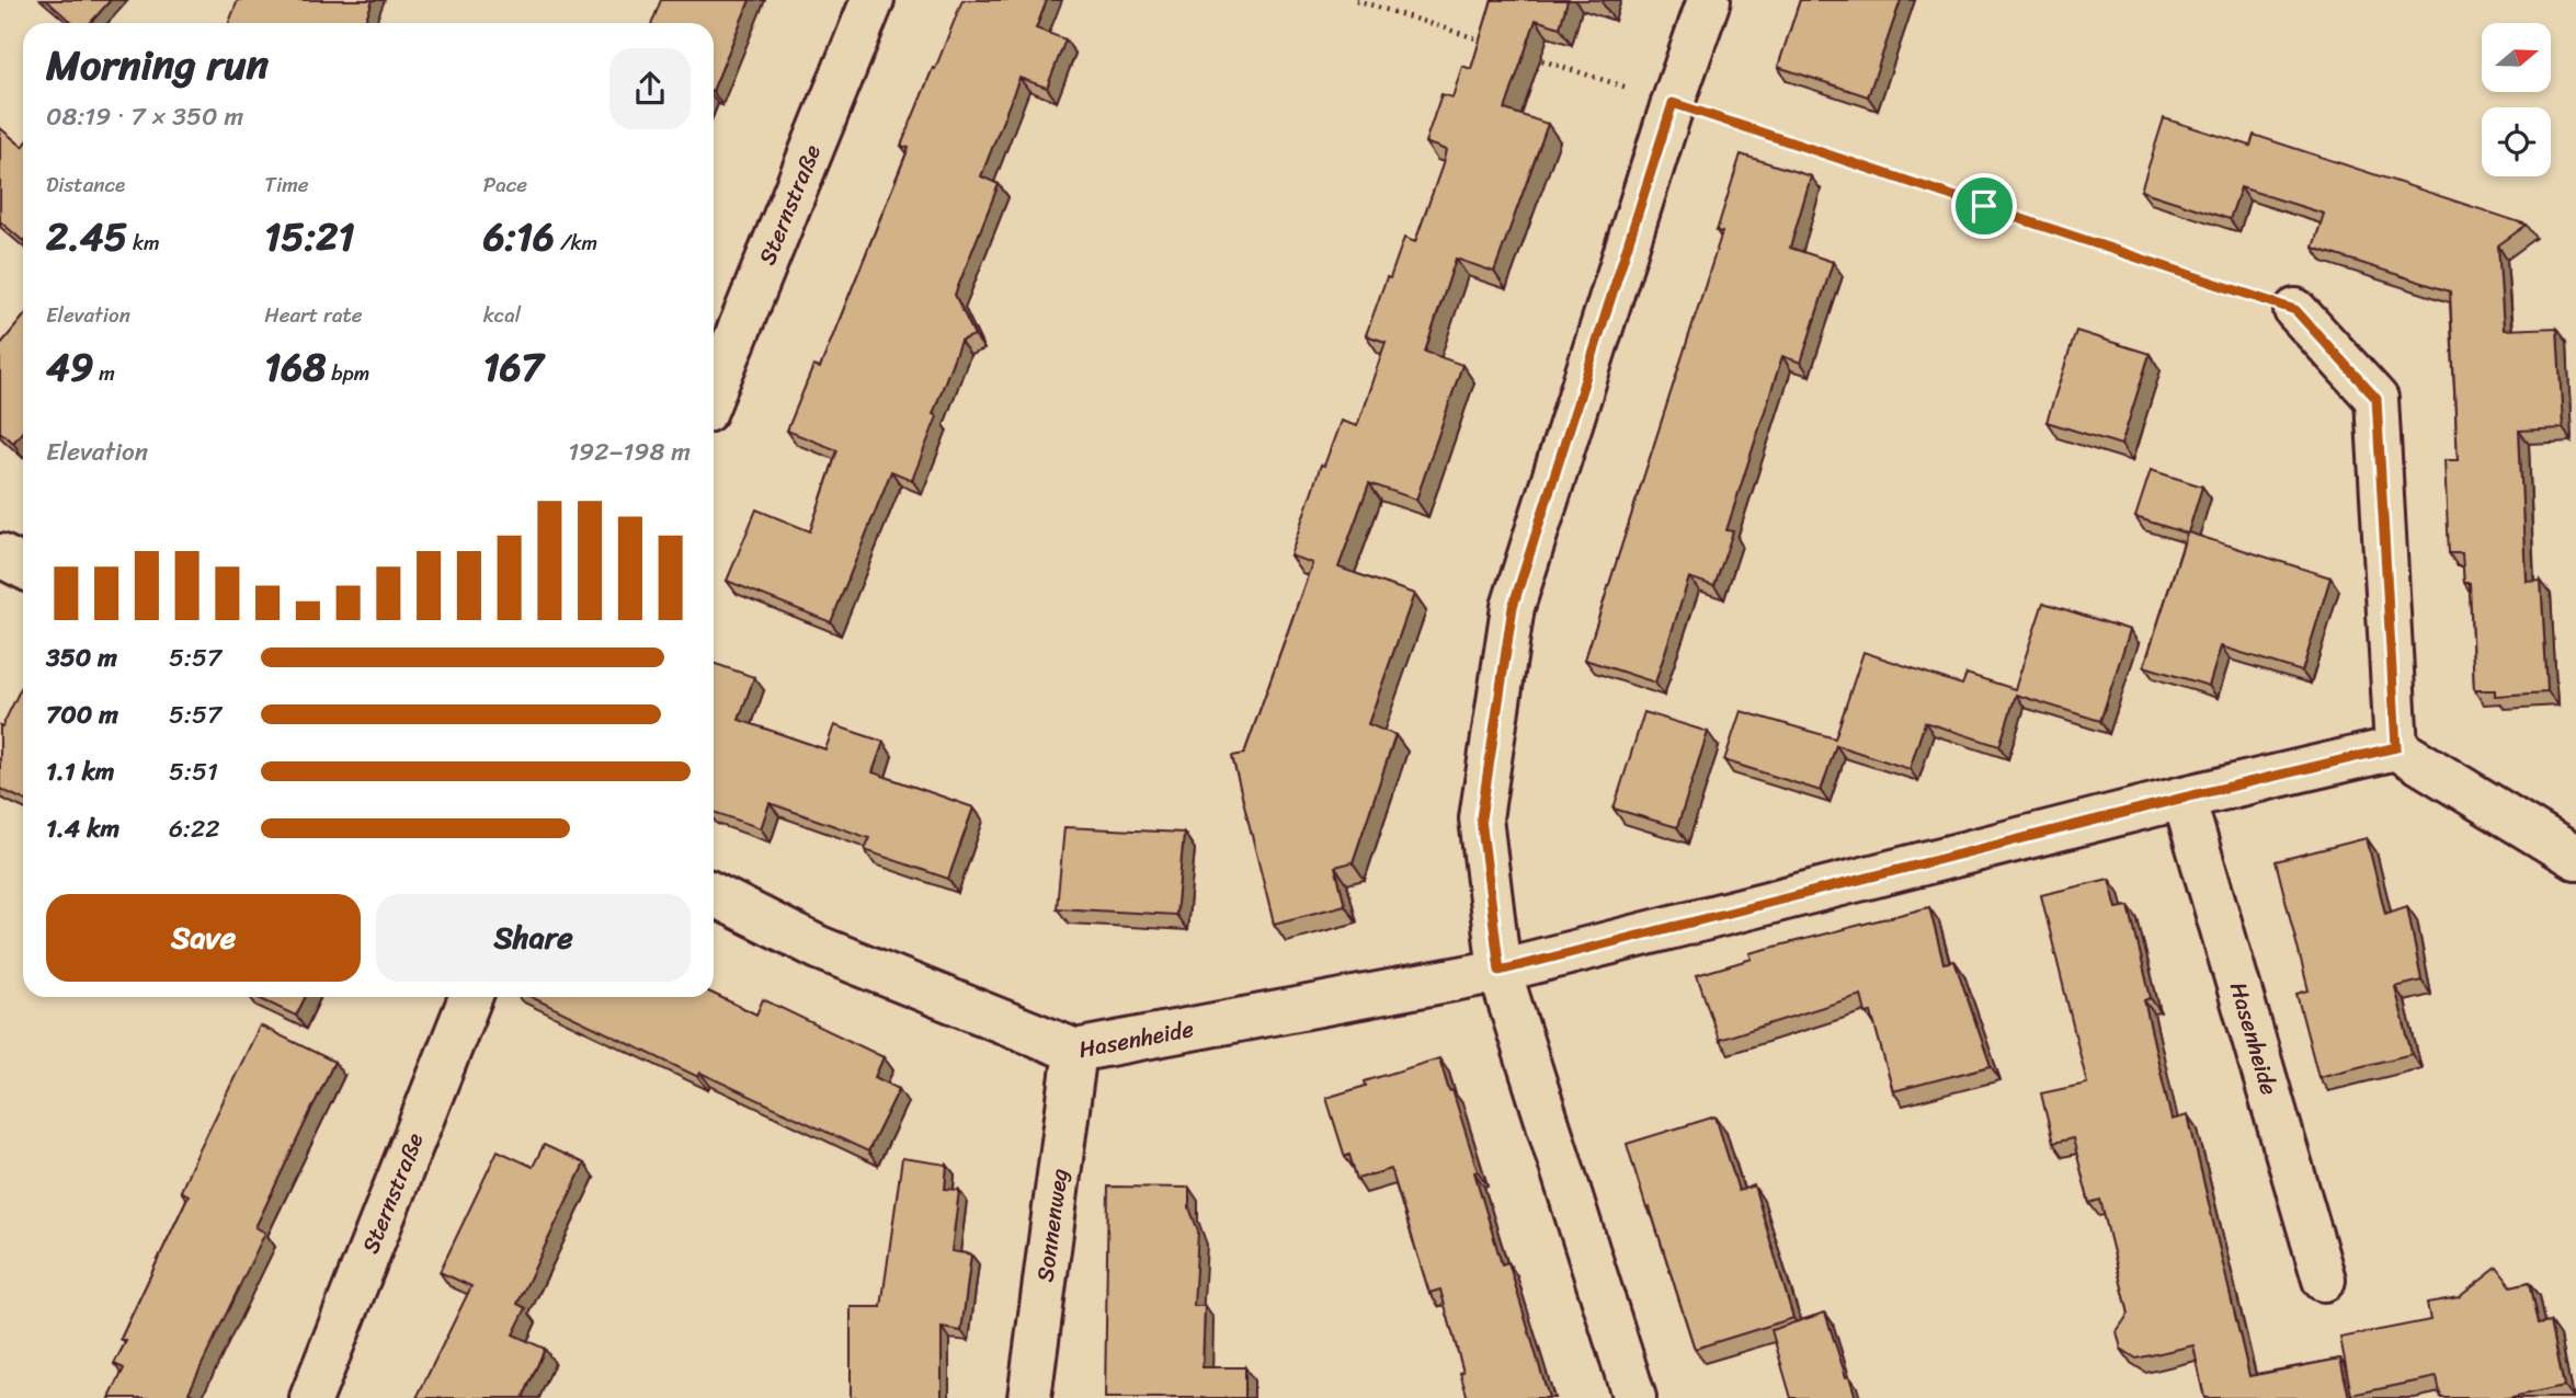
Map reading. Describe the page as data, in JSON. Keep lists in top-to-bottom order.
{
  "streets": {
    "street": ["Sternstraße", "Hasenheide", "Sonnenweg"]
  },
  "crossings": [
    ["Hasenheide", "Sonnenweg"]
  ],
  "north": "right",
  "page": {
    "heading": ["Morning run", "08:19 · 7 × 350 m"],
    "stats": [
      ["Distance", "2.45 km"],
      ["Time", "15:21"],
      ["Pace", "6:16 /km"],
      ["Elevation", "49 m"],
      ["Heart rate", "168 bpm"],
      ["kcal", "167"]
    ],
    "chart": ["Elevation", "192–198 m"],
    "list": [
      {
        "name": "350 m",
        "note": "5:57"
      },
      {
        "name": "700 m",
        "note": "5:57"
      },
      {
        "name": "1.1 km",
        "note": "5:51"
      },
      {
        "name": "1.4 km",
        "note": "6:22"
      }
    ],
    "buttons": ["Save", "Share"]
  }
}
